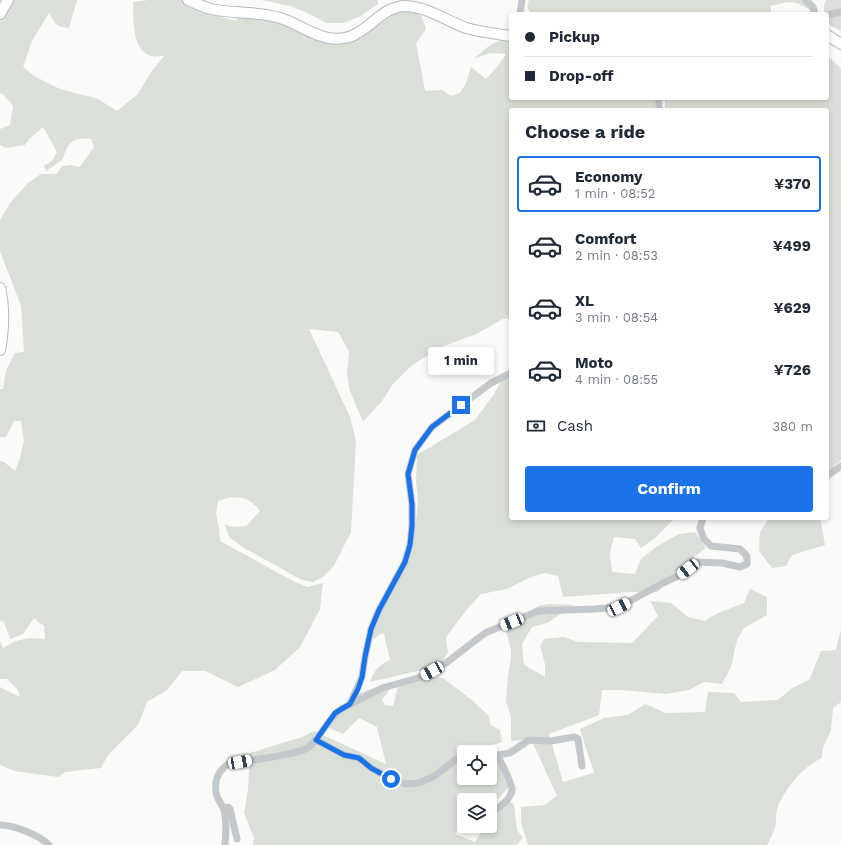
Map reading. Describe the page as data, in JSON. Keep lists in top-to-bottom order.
{
  "page": {
    "banner": ["Pickup", "Drop-off"],
    "heading": "Choose a ride",
    "list": [
      {
        "name": "Economy",
        "note": "1 min · 08:52",
        "value": "¥370"
      },
      {
        "name": "Comfort",
        "note": "2 min · 08:53",
        "value": "¥499"
      },
      {
        "name": "XL",
        "note": "3 min · 08:54",
        "value": "¥629"
      },
      {
        "name": "Moto",
        "note": "4 min · 08:55",
        "value": "¥726"
      }
    ],
    "bubble": "1 min",
    "pay": ["Cash", "380 m"],
    "buttons": "Confirm"
  }
}
